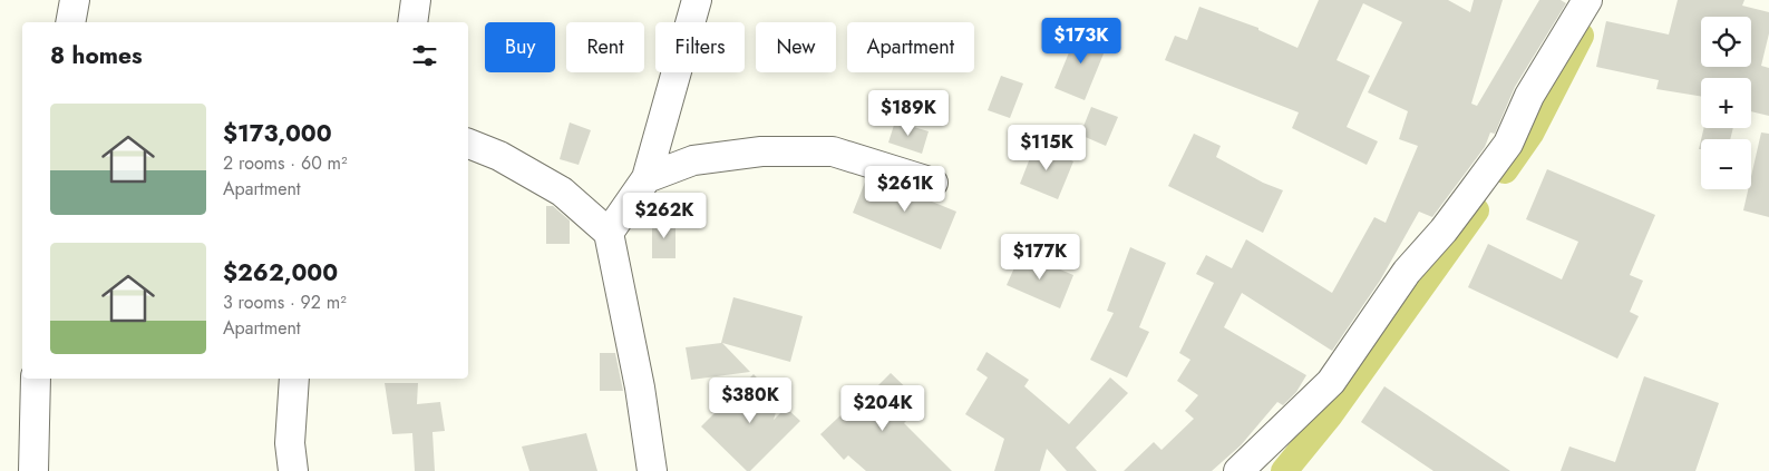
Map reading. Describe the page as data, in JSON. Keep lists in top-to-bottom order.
{
  "page": {
    "map_buttons": ["+", "−"],
    "price": [
      "$173K",
      "$189K",
      "$115K",
      "$261K",
      "$262K",
      "$177K",
      "$380K",
      "$204K"
    ],
    "chip": [
      "Buy",
      "Rent",
      "Filters",
      "New",
      "Apartment"
    ],
    "heading": "8 homes",
    "list": [
      {
        "name": "$173,000",
        "note": "2 rooms · 60 m² · Apartment"
      },
      {
        "name": "$262,000",
        "note": "3 rooms · 92 m² · Apartment"
      }
    ]
  }
}
